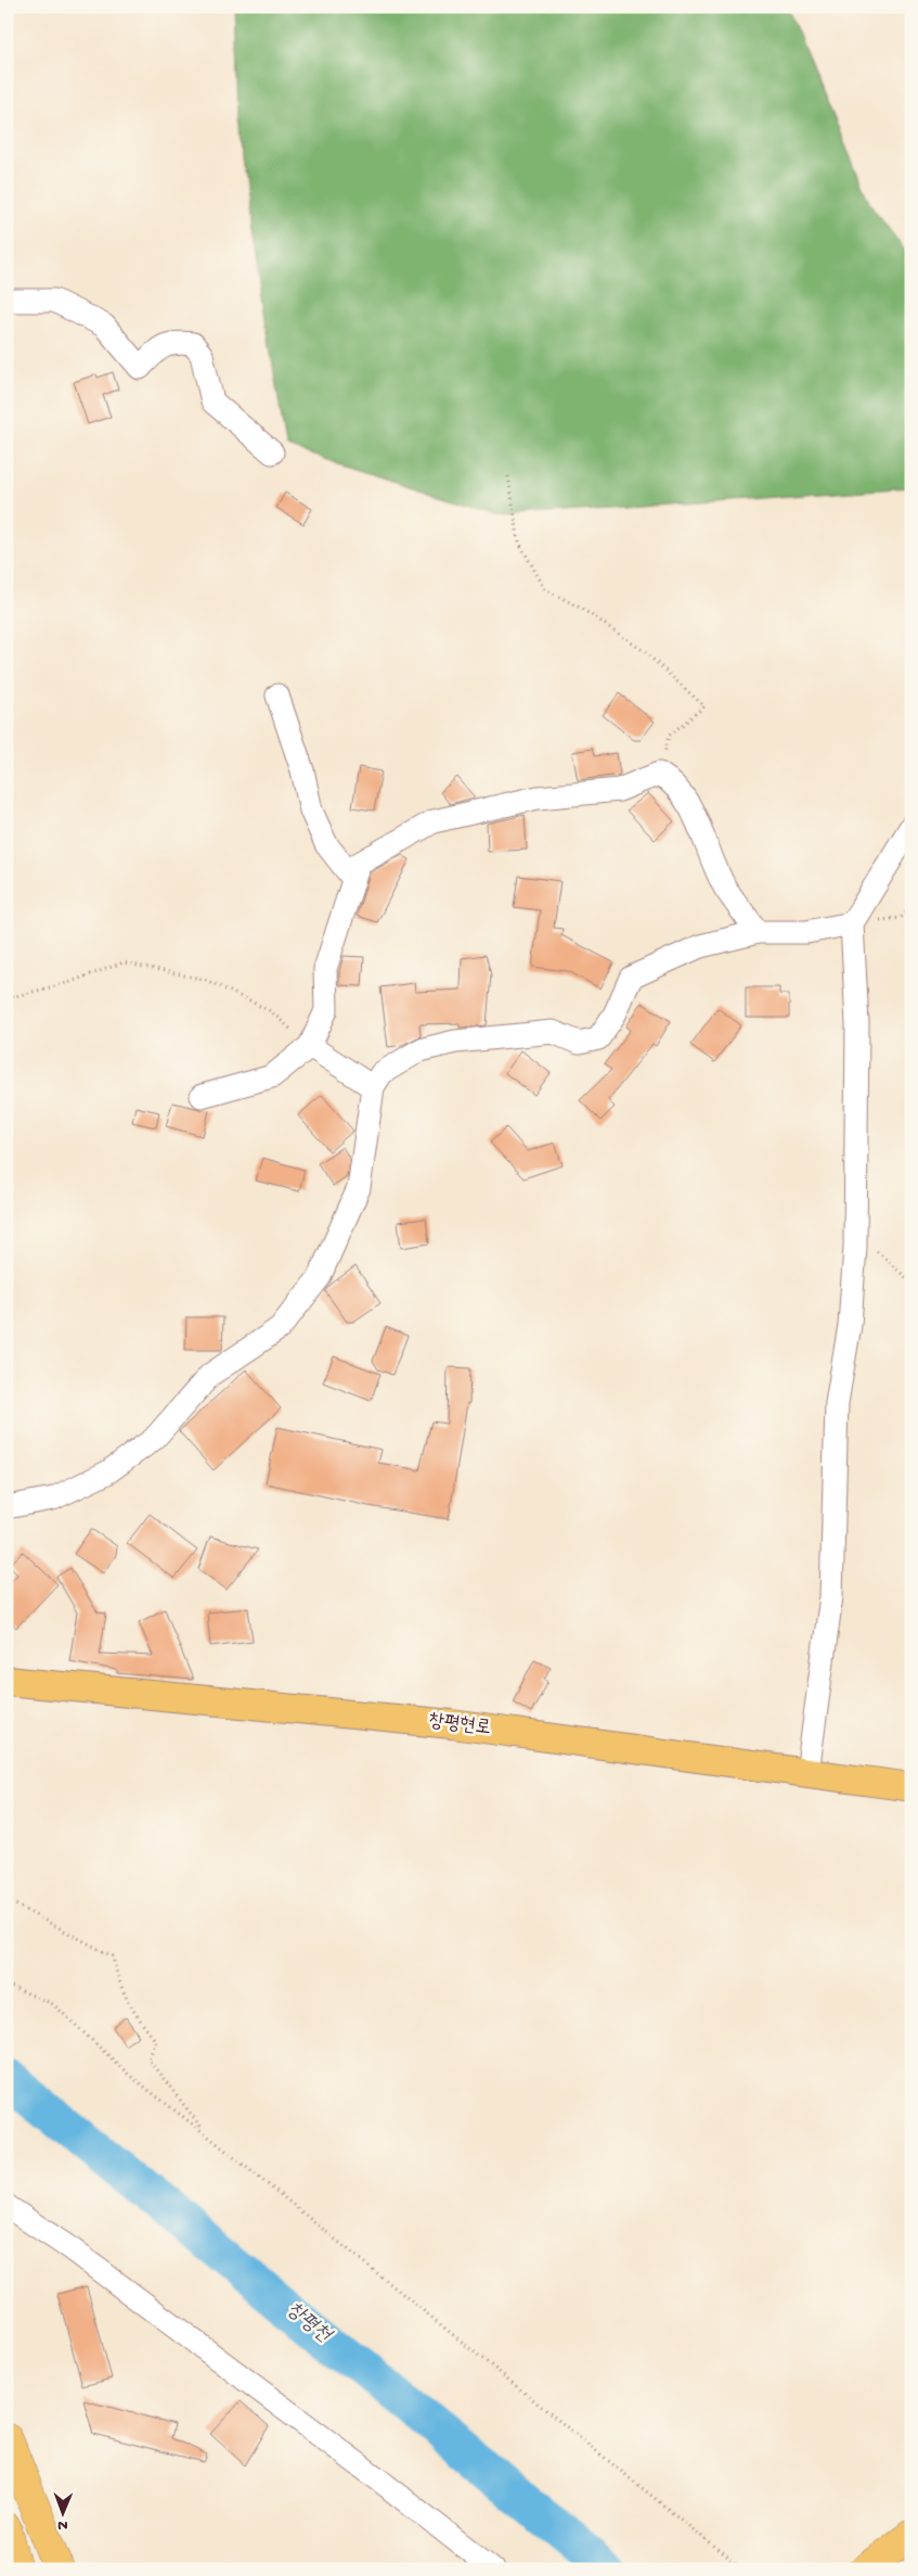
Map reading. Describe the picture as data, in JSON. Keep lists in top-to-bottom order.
{
  "streets": {
    "main road": ["창평현로"]
  },
  "water": ["창평천"],
  "north": "bottom"
}
